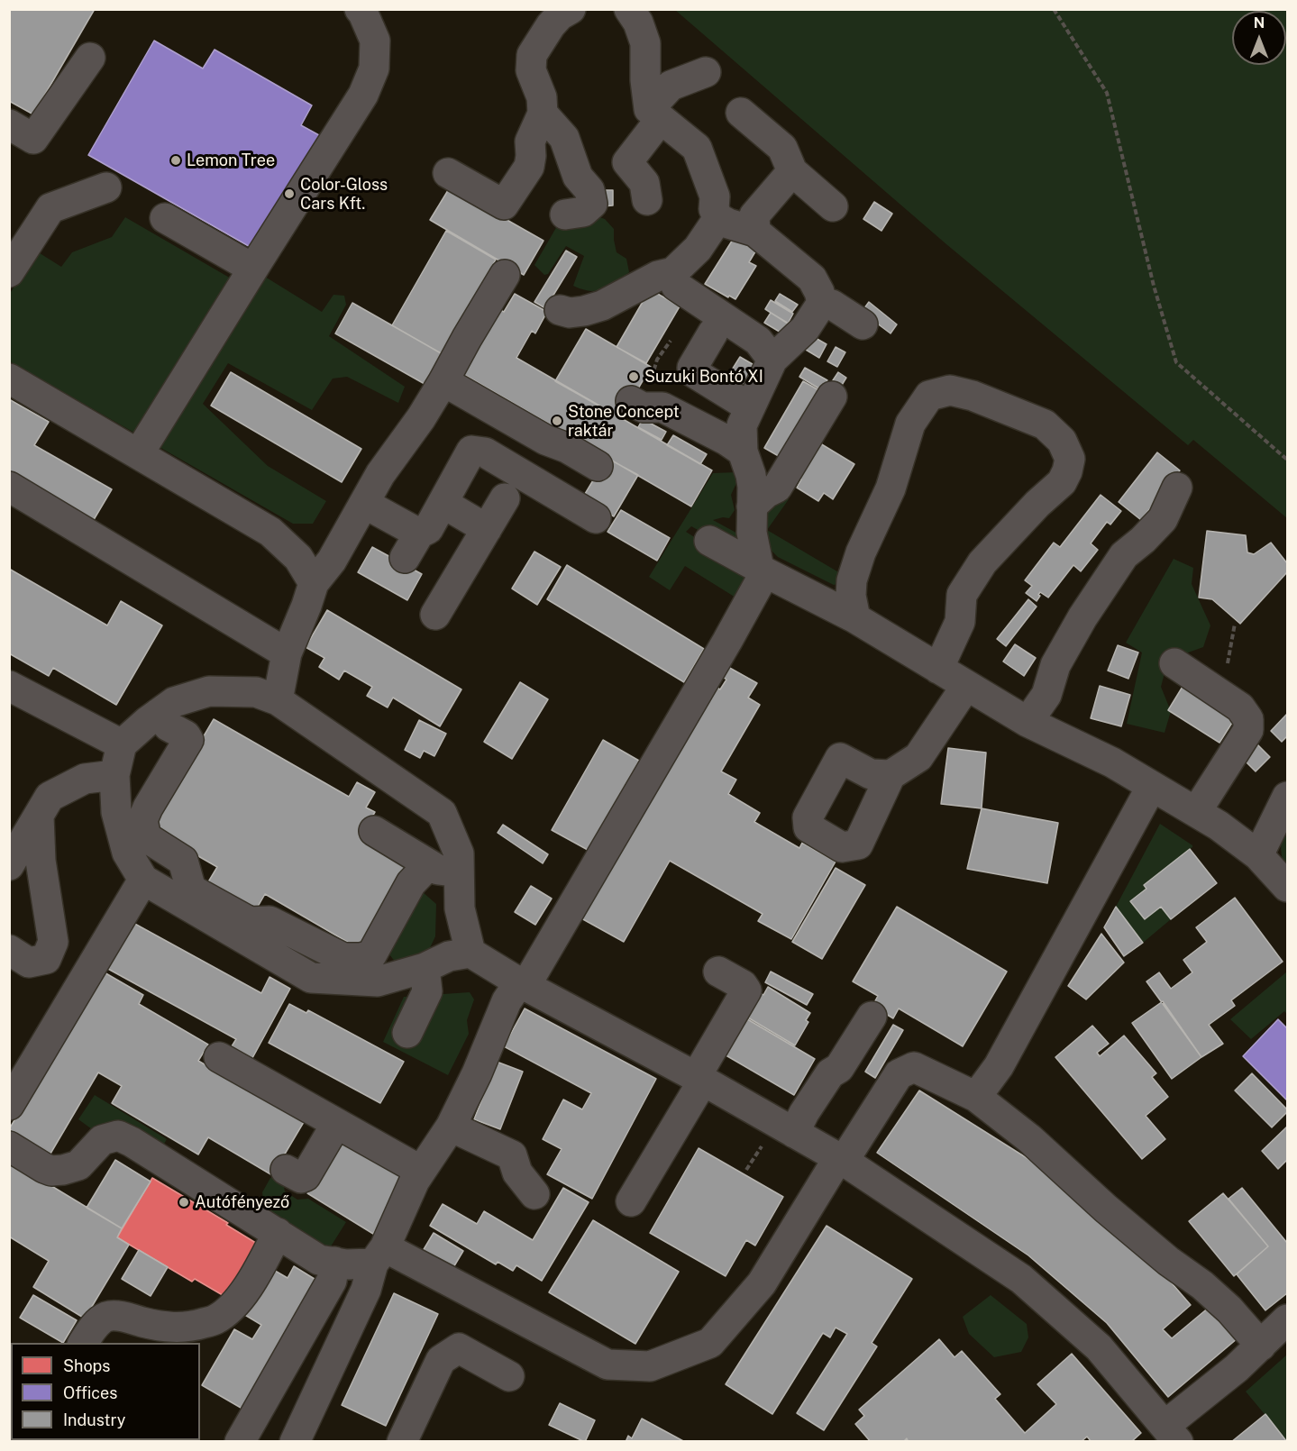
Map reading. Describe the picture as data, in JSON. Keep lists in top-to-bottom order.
{
  "places": [
    "Lemon Tree",
    "Color-Gloss Cars Kft.",
    "Suzuki Bontó XI",
    "Stone Concept raktár",
    "Autófényező"
  ],
  "legend": ["Shops", "Offices", "Industry"],
  "north": "top"
}
